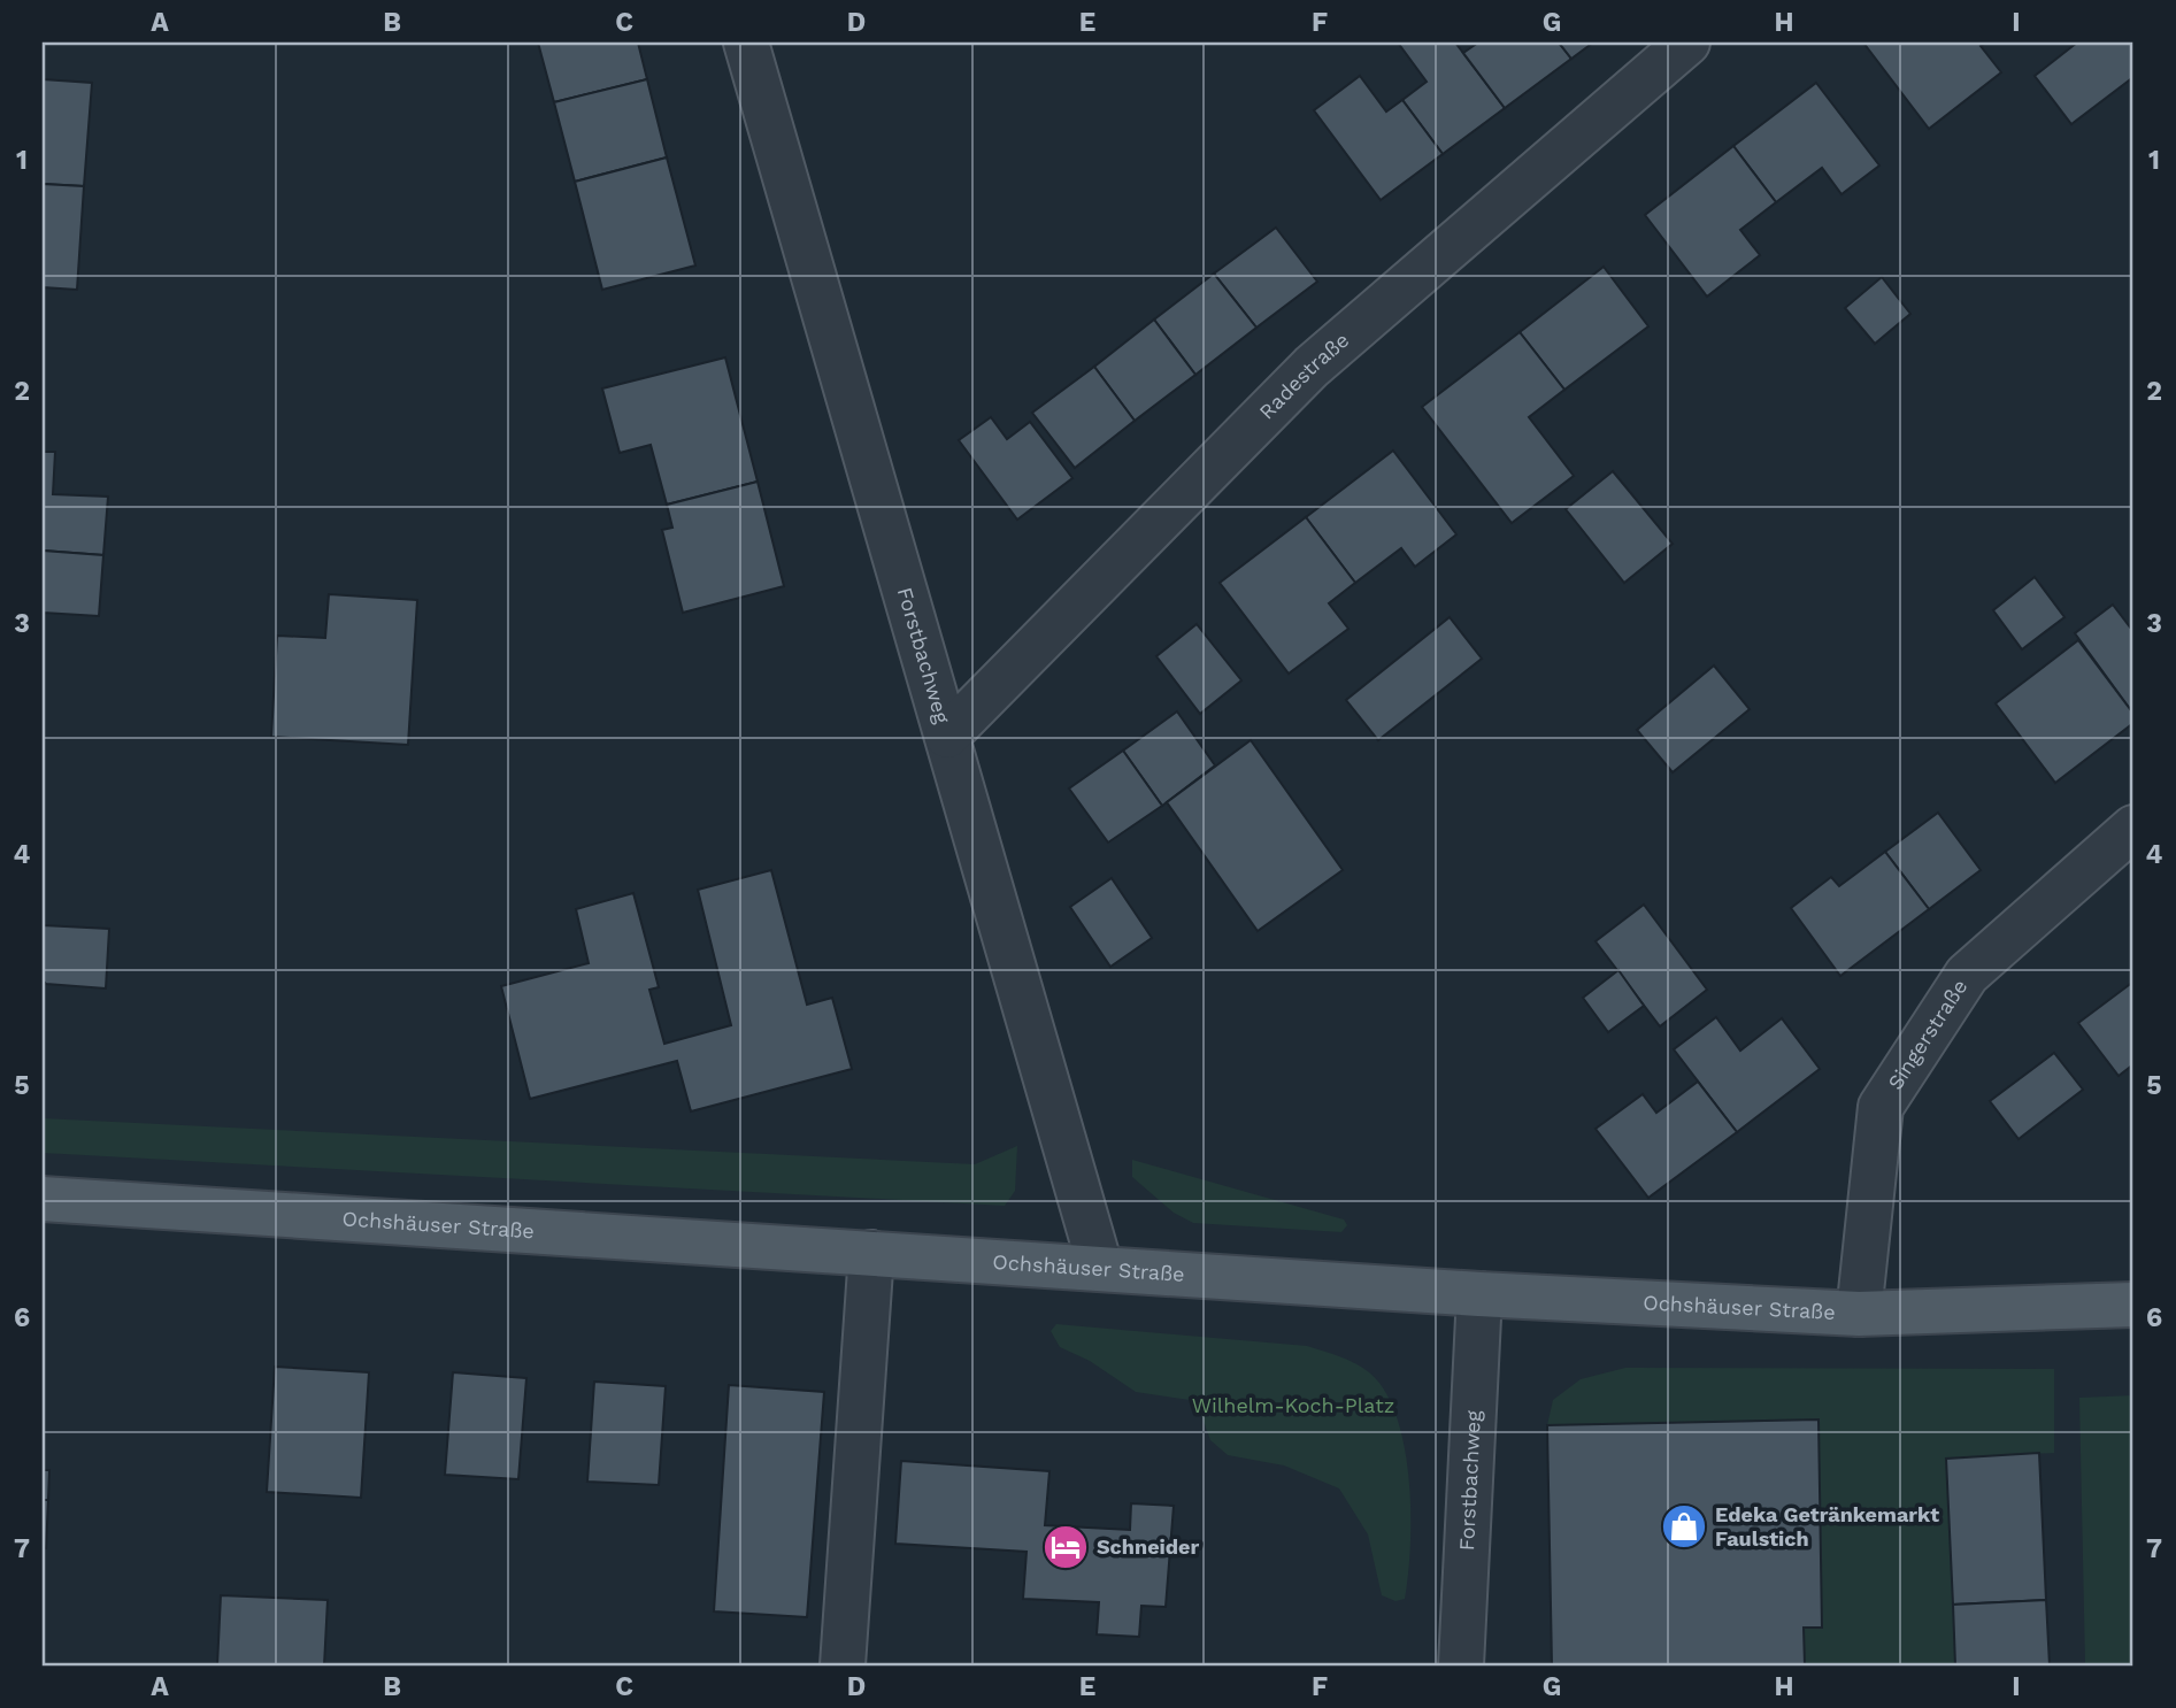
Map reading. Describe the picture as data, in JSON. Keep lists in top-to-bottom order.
{
  "streets": {
    "main road": ["Ochshäuser Straße"],
    "street": ["Radestraße", "Forstbachweg", "Singerstraße"]
  },
  "crossings": [
    ["Radestraße", "Forstbachweg"],
    ["Forstbachweg", "Ochshäuser Straße"],
    ["Singerstraße", "Ochshäuser Straße"]
  ],
  "parks": ["Wilhelm-Koch-Platz"],
  "places": {
    "shop": ["Edeka Getränkemarkt Faulstich"],
    "hotel": ["Schneider"]
  },
  "grid": {
    "columns": [
      "A",
      "B",
      "C",
      "D",
      "E",
      "F",
      "G",
      "H",
      "I"
    ],
    "rows": [
      "1",
      "2",
      "3",
      "4",
      "5",
      "6",
      "7"
    ]
  }
}
